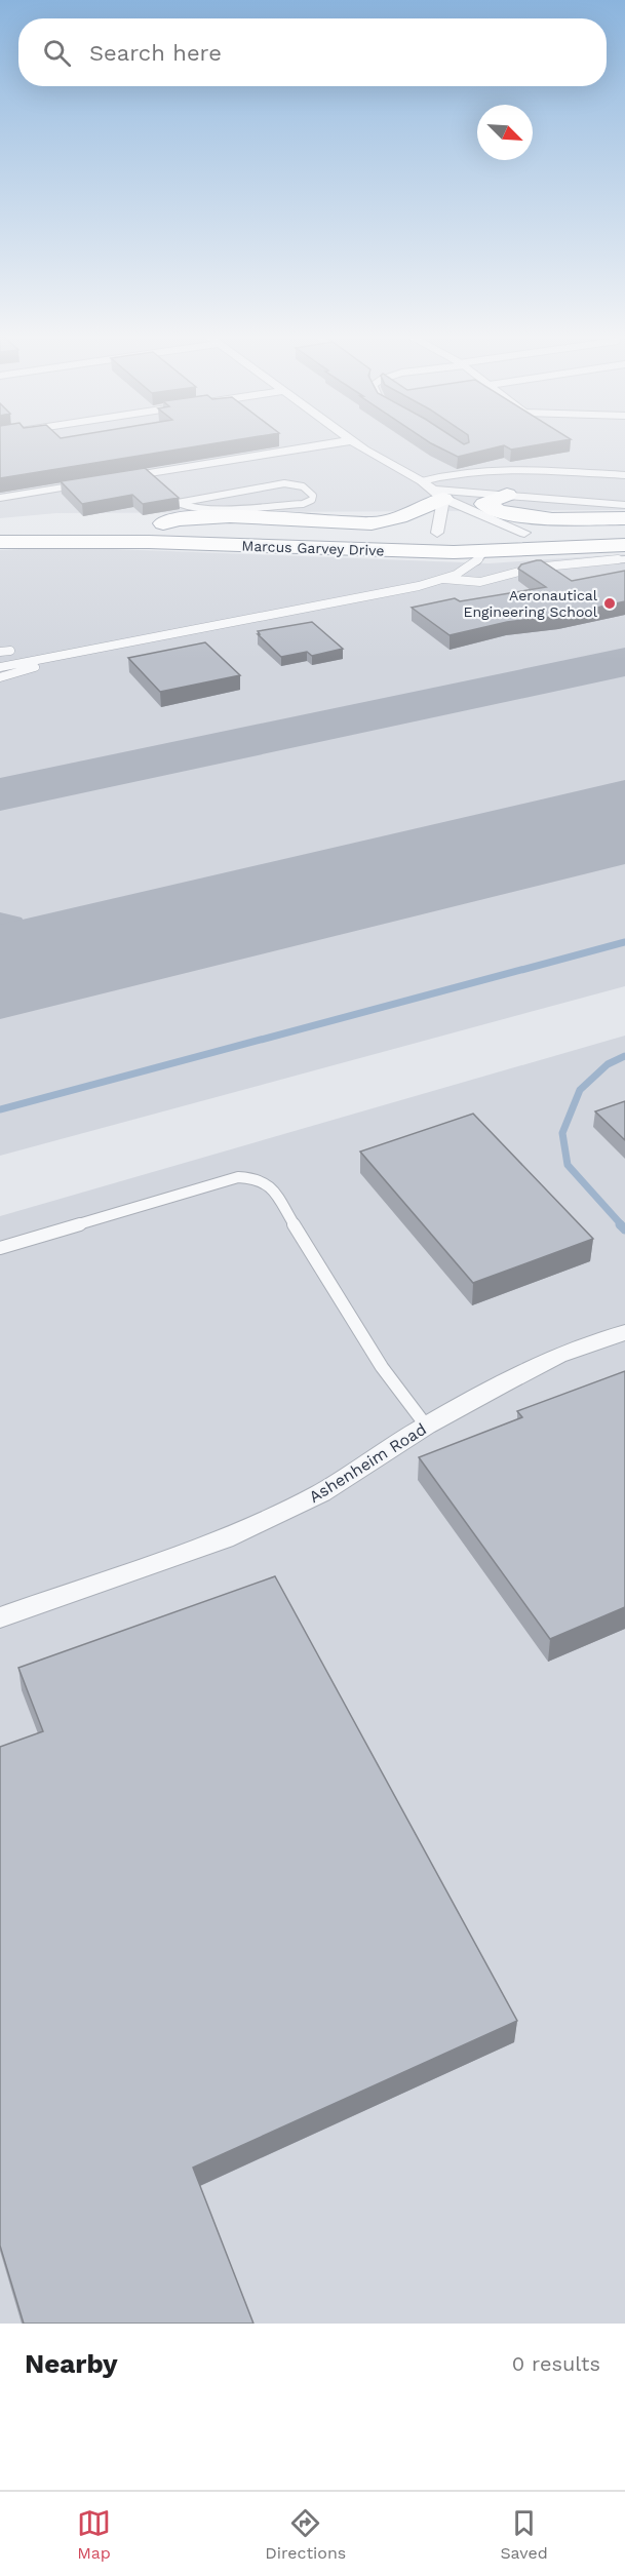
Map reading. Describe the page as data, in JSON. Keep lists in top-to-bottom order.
{
  "streets": {
    "highway": ["Marcus Garvey Drive"],
    "street": ["Ashenheim Road"]
  },
  "places": ["Aeronautical Engineering School"],
  "north": "bottom right",
  "page": {
    "search": "Search here",
    "heading": ["Nearby", "0 results"],
    "nav": ["Map", "Directions", "Saved"]
  }
}
